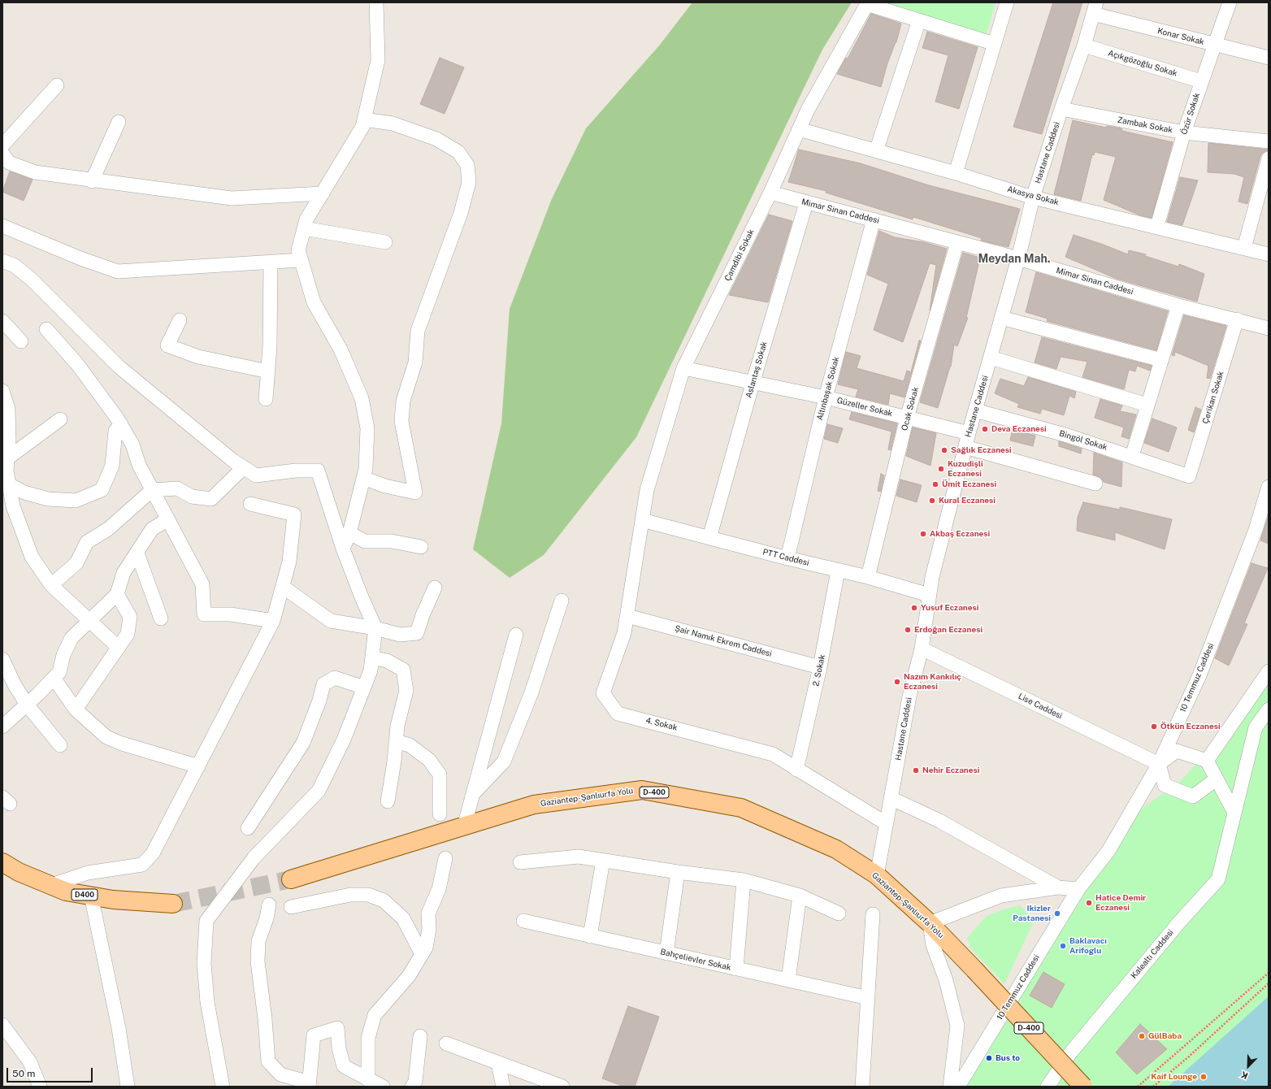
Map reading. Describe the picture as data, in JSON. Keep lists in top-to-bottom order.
{
  "streets": {
    "main road": ["D-400", "Gaziantep-Şanlıurfa Yolu", "D400"],
    "street": [
      "Konar Sokak",
      "Açıkgözoğlu Sokak",
      "Özür Sokak",
      "Zambak Sokak",
      "Hastane Caddesi",
      "Akasya Sokak",
      "Mimar Sinan Caddesi",
      "Çamdibi Sokak",
      "Aslantaş Sokak",
      "Altınbaşak Sokak",
      "Çerikan Sokak",
      "Güzeller Sokak",
      "Ocak Sokak",
      "Bingöl Sokak",
      "PTT Caddesi",
      "Şair Namık Ekrem Caddesi",
      "2. Sokak",
      "10 Temmuz Caddesi",
      "Lise Caddesi",
      "4. Sokak",
      "Kalealtı Caddesi",
      "Bahçelievler Sokak"
    ]
  },
  "crossings": [
    ["Konar Sokak", "Özür Sokak"],
    ["Konar Sokak", "Hastane Caddesi"],
    ["Açıkgözoğlu Sokak", "Özür Sokak"],
    ["Açıkgözoğlu Sokak", "Hastane Caddesi"],
    ["Özür Sokak", "Zambak Sokak"],
    ["Özür Sokak", "Akasya Sokak"],
    ["Zambak Sokak", "Hastane Caddesi"],
    ["Hastane Caddesi", "Akasya Sokak"],
    ["Hastane Caddesi", "Mimar Sinan Caddesi"],
    ["Hastane Caddesi", "Güzeller Sokak"],
    ["Hastane Caddesi", "Bingöl Sokak"],
    ["Hastane Caddesi", "PTT Caddesi"],
    ["Hastane Caddesi", "Lise Caddesi"],
    ["Hastane Caddesi", "4. Sokak"],
    ["Hastane Caddesi", "Gaziantep-Şanlıurfa Yolu"],
    ["Akasya Sokak", "Çamdibi Sokak"],
    ["Mimar Sinan Caddesi", "Çamdibi Sokak"],
    ["Mimar Sinan Caddesi", "Aslantaş Sokak"],
    ["Mimar Sinan Caddesi", "Altınbaşak Sokak"],
    ["Mimar Sinan Caddesi", "Çerikan Sokak"],
    ["Mimar Sinan Caddesi", "Ocak Sokak"],
    ["Çamdibi Sokak", "Güzeller Sokak"],
    ["Çamdibi Sokak", "PTT Caddesi"],
    ["Çamdibi Sokak", "4. Sokak"],
    ["Aslantaş Sokak", "Güzeller Sokak"],
    ["Aslantaş Sokak", "PTT Caddesi"],
    ["Altınbaşak Sokak", "Güzeller Sokak"],
    ["Altınbaşak Sokak", "PTT Caddesi"],
    ["Çerikan Sokak", "Bingöl Sokak"],
    ["Güzeller Sokak", "Ocak Sokak"],
    ["Ocak Sokak", "PTT Caddesi"],
    ["PTT Caddesi", "2. Sokak"],
    ["PTT Caddesi", "4. Sokak"],
    ["Şair Namık Ekrem Caddesi", "2. Sokak"],
    ["Şair Namık Ekrem Caddesi", "4. Sokak"],
    ["2. Sokak", "4. Sokak"],
    ["10 Temmuz Caddesi", "Lise Caddesi"]
  ],
  "districts": ["Meydan Mah."],
  "places": [
    "Deva Eczanesi",
    "Sağlık Eczanesi",
    "Kuzudişli Eczanesi",
    "Ümit Eczanesi",
    "Kural Eczanesi",
    "Akbaş Eczanesi",
    "Yusuf Eczanesi",
    "Erdoğan Eczanesi",
    "Nazım Kankılıç Eczanesi",
    "Ötkün Eczanesi",
    "Nehir Eczanesi",
    "Hatice Demir Eczanesi",
    "Ikizler Pastanesi",
    "Baklavacı Arifoglu",
    "GülBaba",
    "Bus to",
    "Kaif Lounge"
  ],
  "scale_bar": "50 m",
  "north": "bottom left"
}
